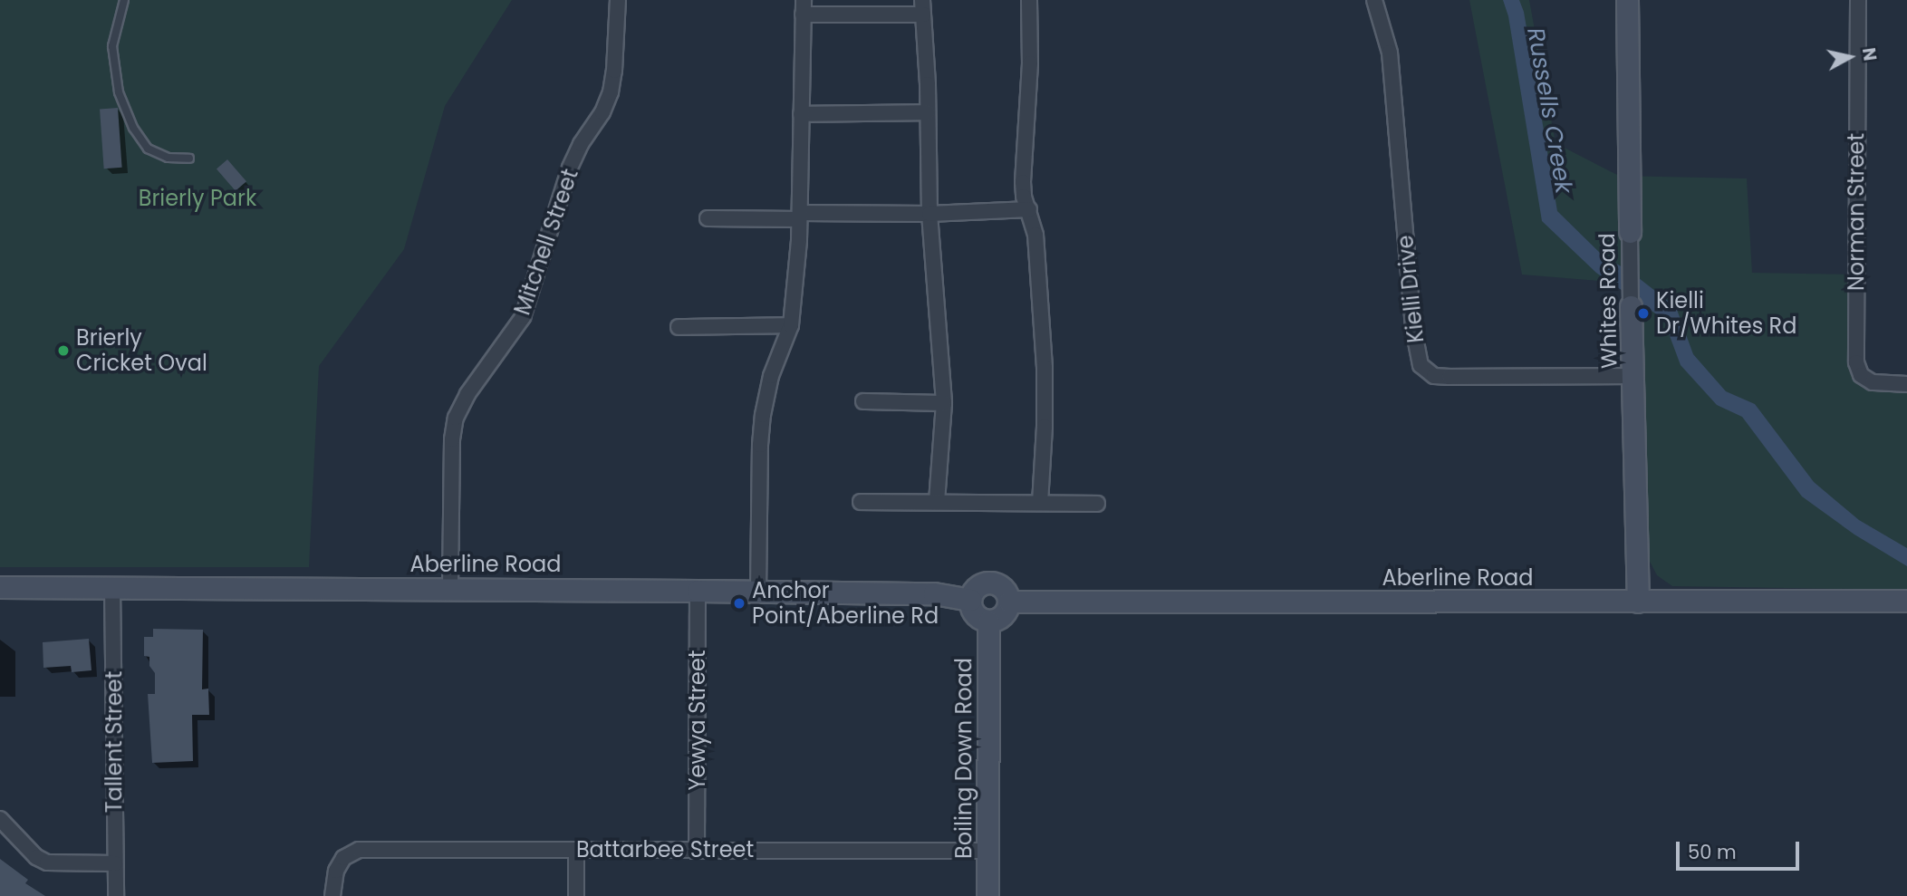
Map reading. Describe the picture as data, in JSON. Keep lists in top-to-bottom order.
{
  "streets": {
    "street": [
      "Norman Street",
      "Mitchell Street",
      "Kielli Drive",
      "Whites Road",
      "Aberline Road",
      "Yewya Street",
      "Tallent Street",
      "Boiling Down Road",
      "Battarbee Street"
    ]
  },
  "crossings": [
    ["Mitchell Street", "Aberline Road"],
    ["Kielli Drive", "Whites Road"],
    ["Whites Road", "Aberline Road"],
    ["Aberline Road", "Yewya Street"],
    ["Aberline Road", "Tallent Street"],
    ["Aberline Road", "Boiling Down Road"],
    ["Yewya Street", "Battarbee Street"],
    ["Boiling Down Road", "Battarbee Street"]
  ],
  "water": ["Russells Creek"],
  "parks": ["Brierly Park"],
  "places": ["Kielli Dr/Whites Rd", "Brierly Cricket Oval", "Anchor Point/Aberline Rd"],
  "scale_bar": "50 m",
  "north": "right"
}
